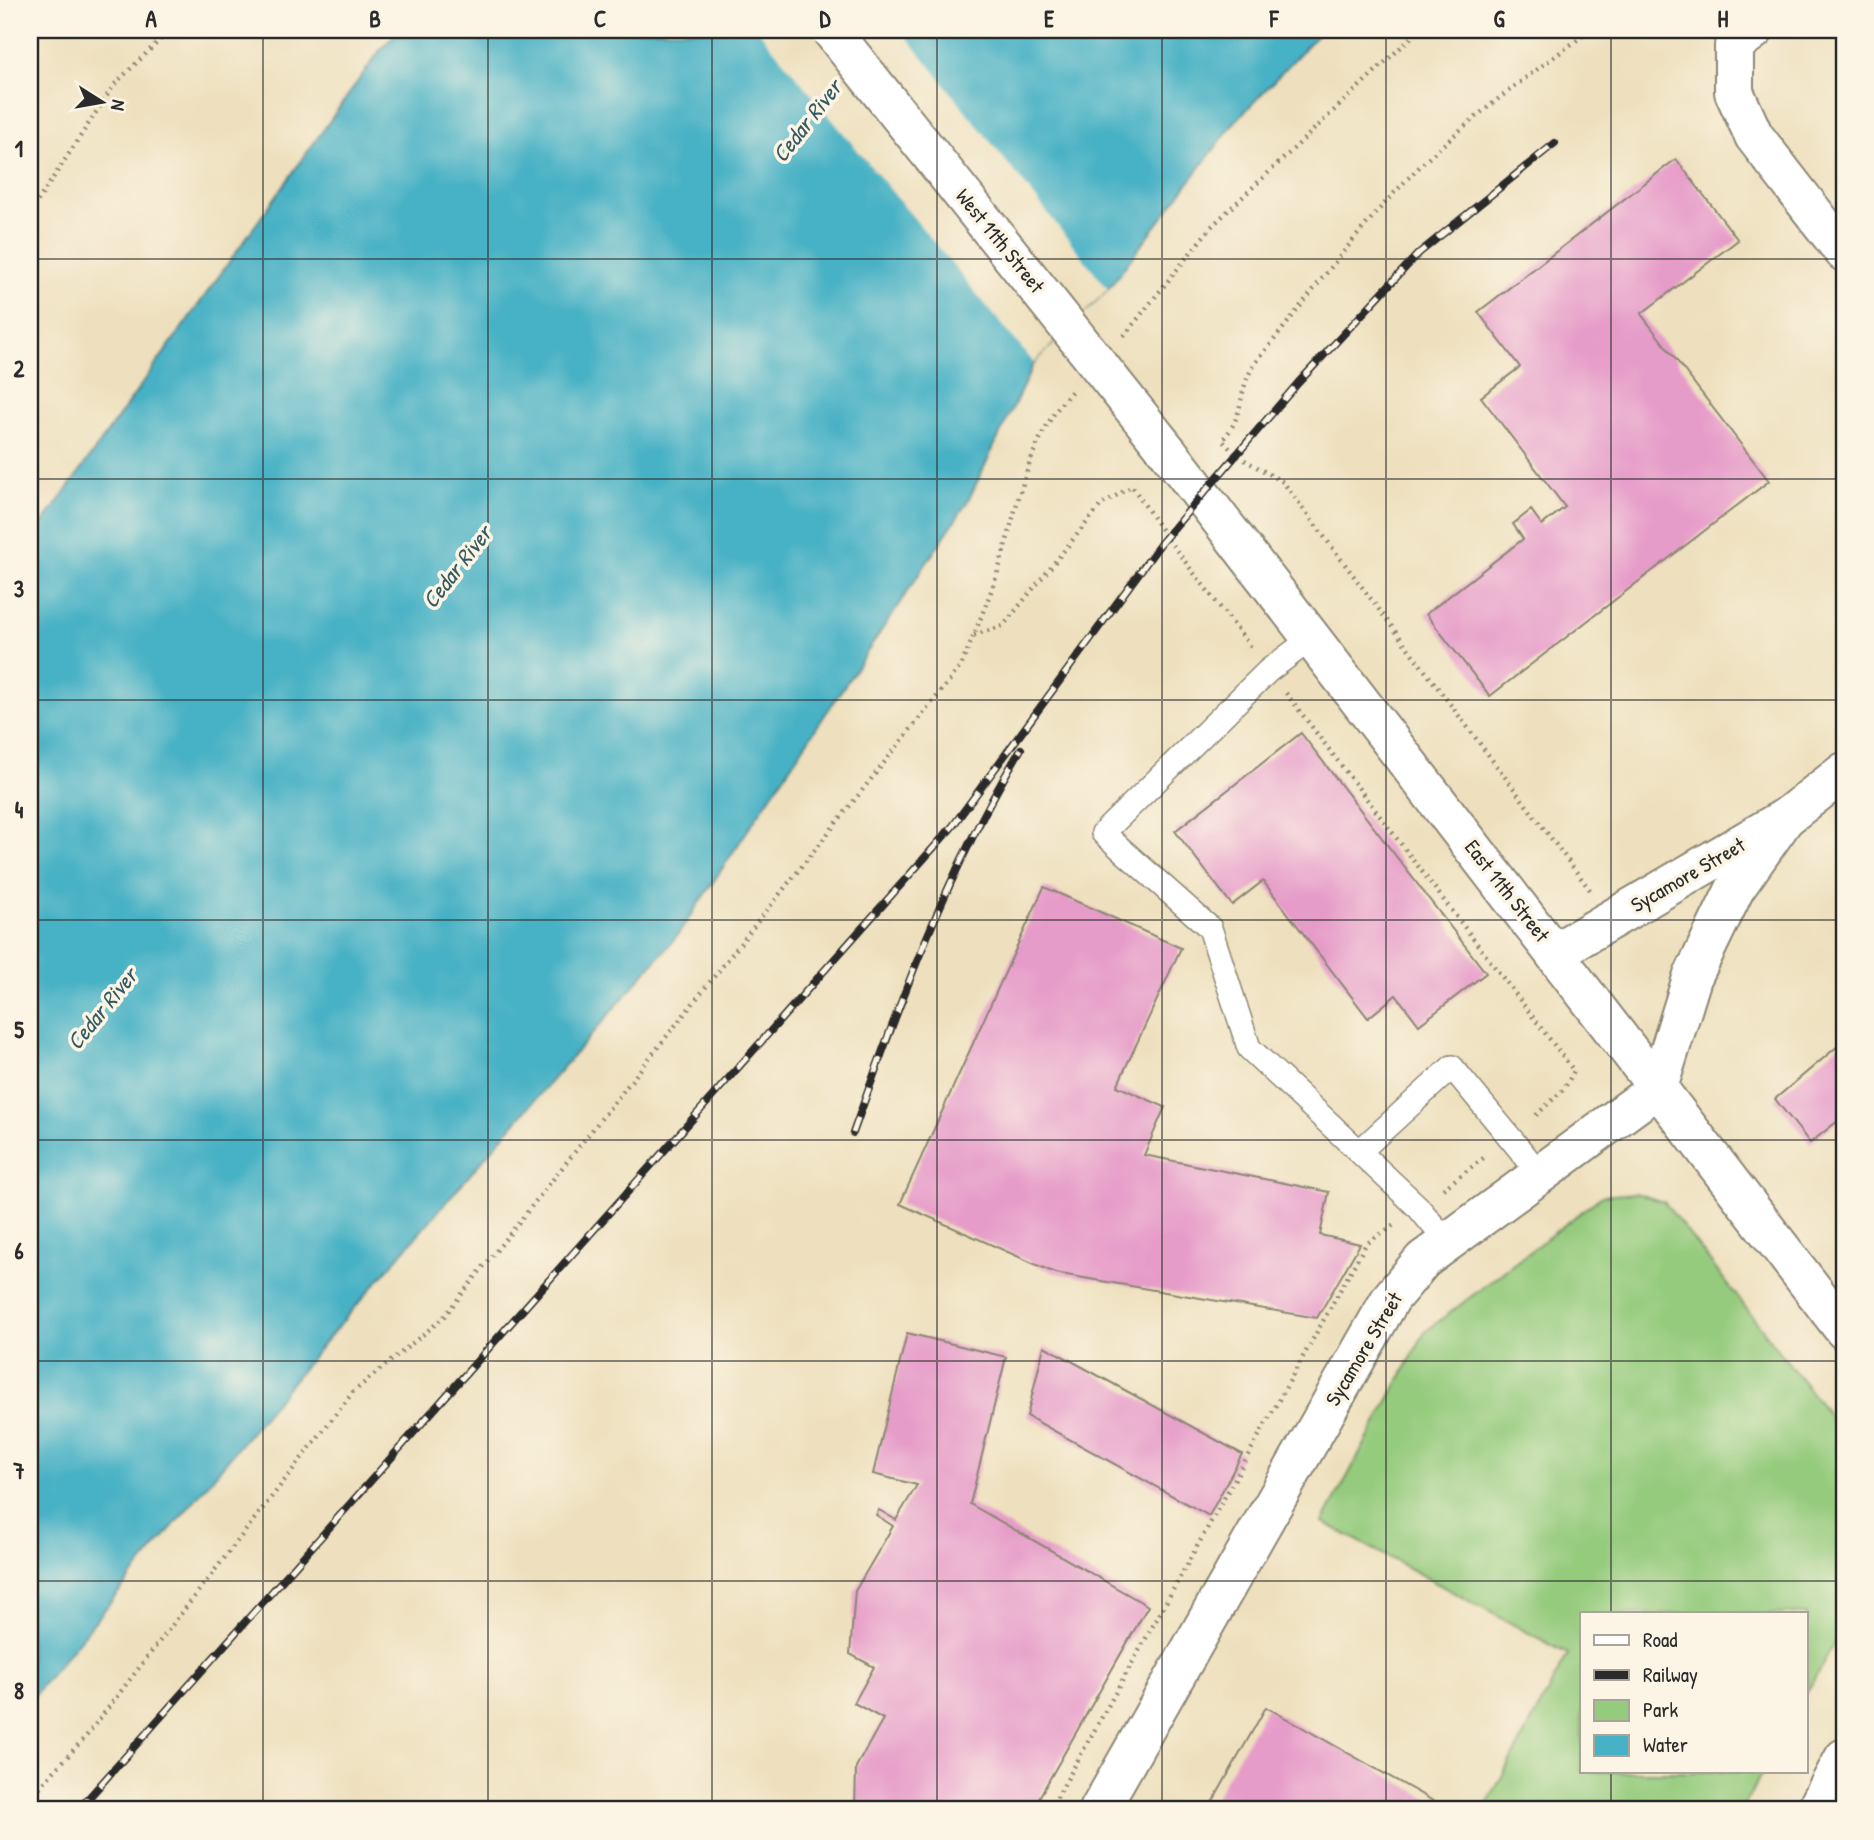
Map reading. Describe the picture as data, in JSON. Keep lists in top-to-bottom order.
{
  "streets": {
    "street": ["West 11th Street", "Sycamore Street", "East 11th Street"]
  },
  "crossings": [
    ["West 11th Street", "East 11th Street"],
    ["Sycamore Street", "East 11th Street"]
  ],
  "water": ["Cedar River"],
  "legend": [
    "Road",
    "Railway",
    "Park",
    "Water"
  ],
  "north": "right",
  "grid": {
    "columns": [
      "A",
      "B",
      "C",
      "D",
      "E",
      "F",
      "G",
      "H"
    ],
    "rows": [
      "1",
      "2",
      "3",
      "4",
      "5",
      "6",
      "7",
      "8"
    ]
  }
}
